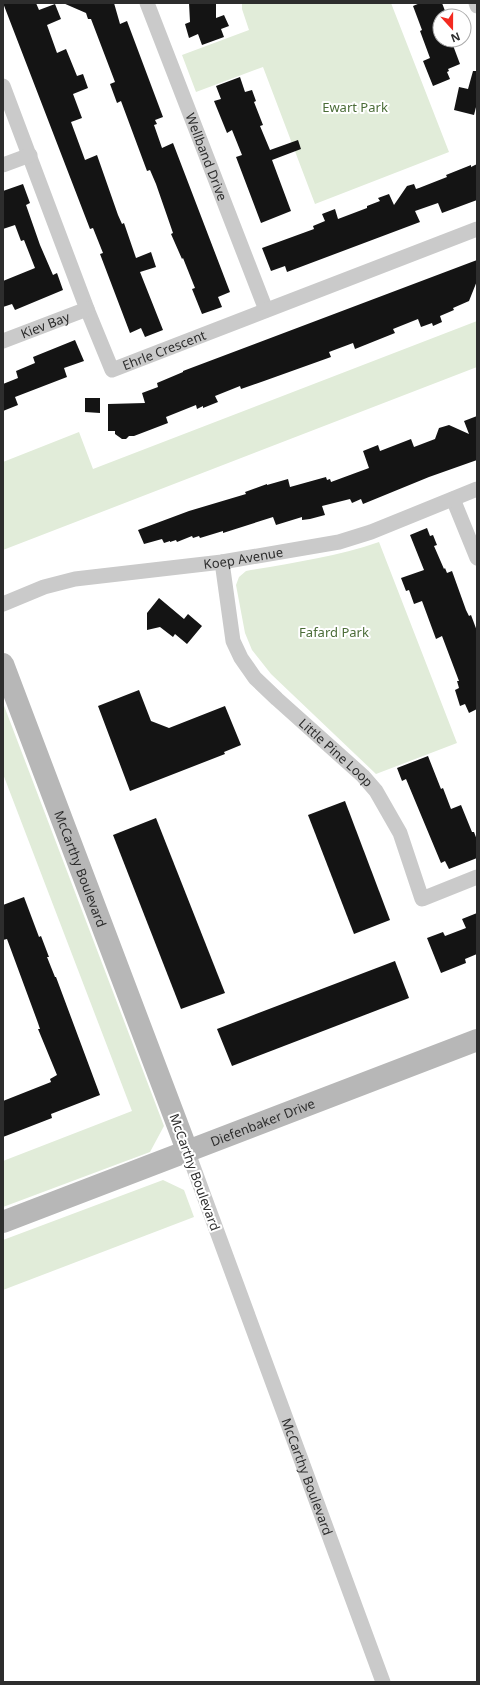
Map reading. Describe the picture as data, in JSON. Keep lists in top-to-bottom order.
{
  "streets": {
    "main road": ["McCarthy Boulevard", "Diefenbaker Drive"],
    "street": [
      "Wellband Drive",
      "Kiev Bay",
      "Ehrle Crescent",
      "Koep Avenue",
      "Little Pine Loop"
    ]
  },
  "crossings": [
    ["Wellband Drive", "Ehrle Crescent"],
    ["Kiev Bay", "Ehrle Crescent"],
    ["Koep Avenue", "Little Pine Loop"],
    ["McCarthy Boulevard", "Diefenbaker Drive"]
  ],
  "parks": ["Ewart Park", "Fafard Park"],
  "north": "bottom"
}
